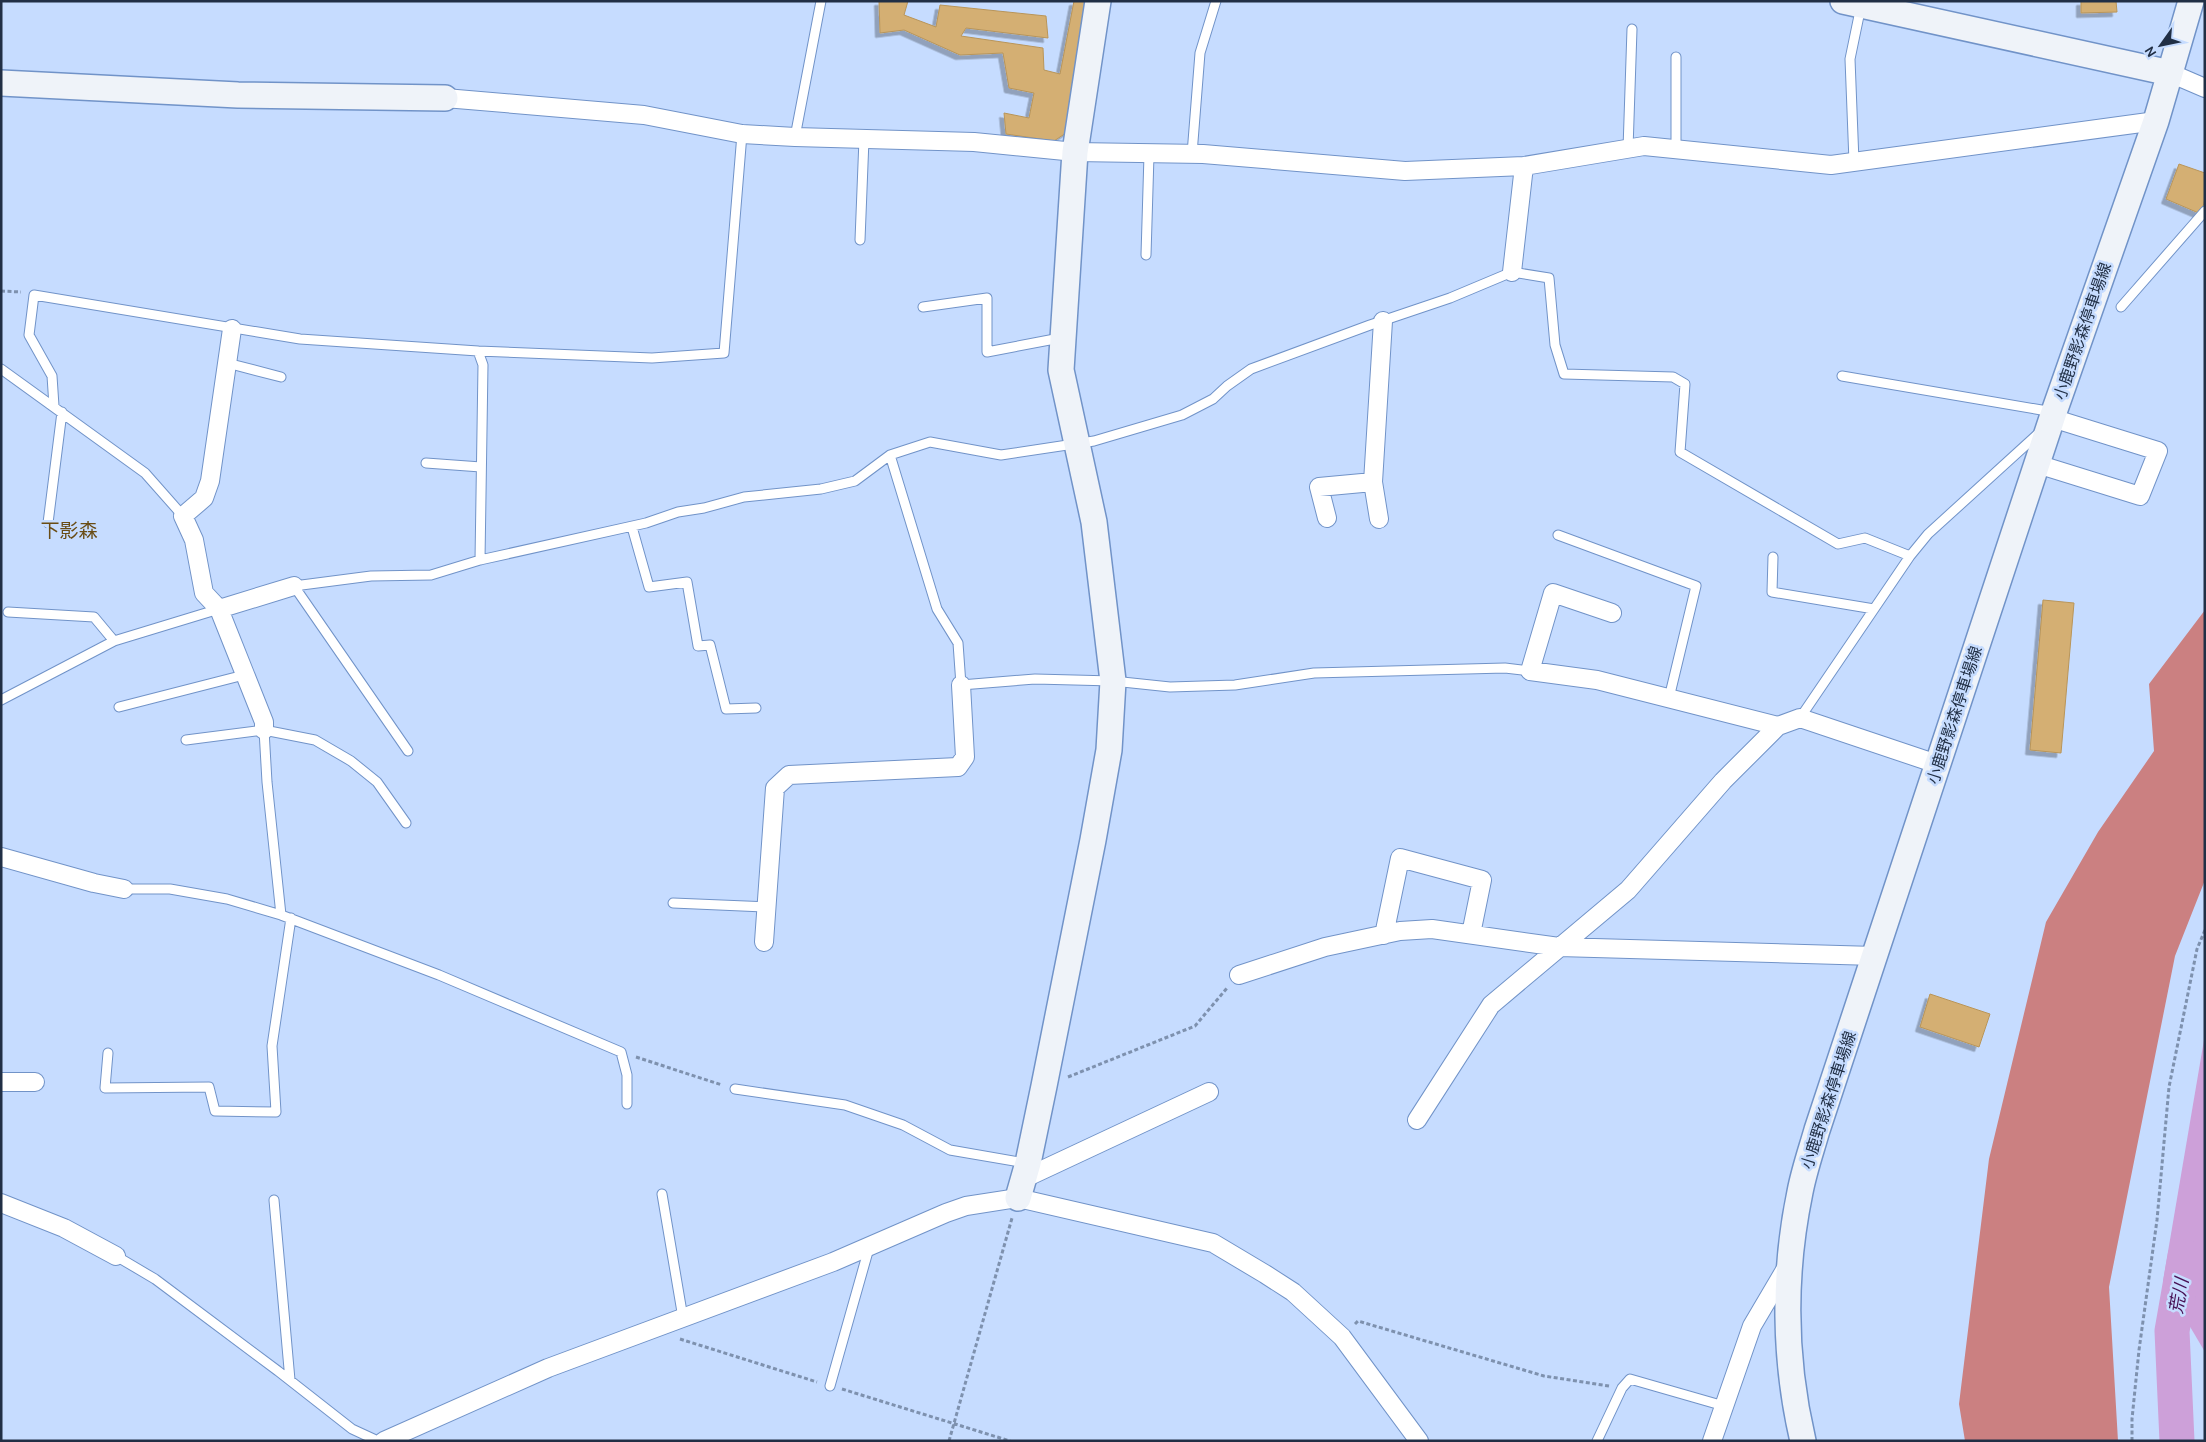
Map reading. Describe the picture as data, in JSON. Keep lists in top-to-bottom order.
{
  "streets": {
    "street": ["小鹿野影森停車場線"]
  },
  "districts": ["下影森"],
  "water": ["荒川"],
  "north": "bottom left"
}
